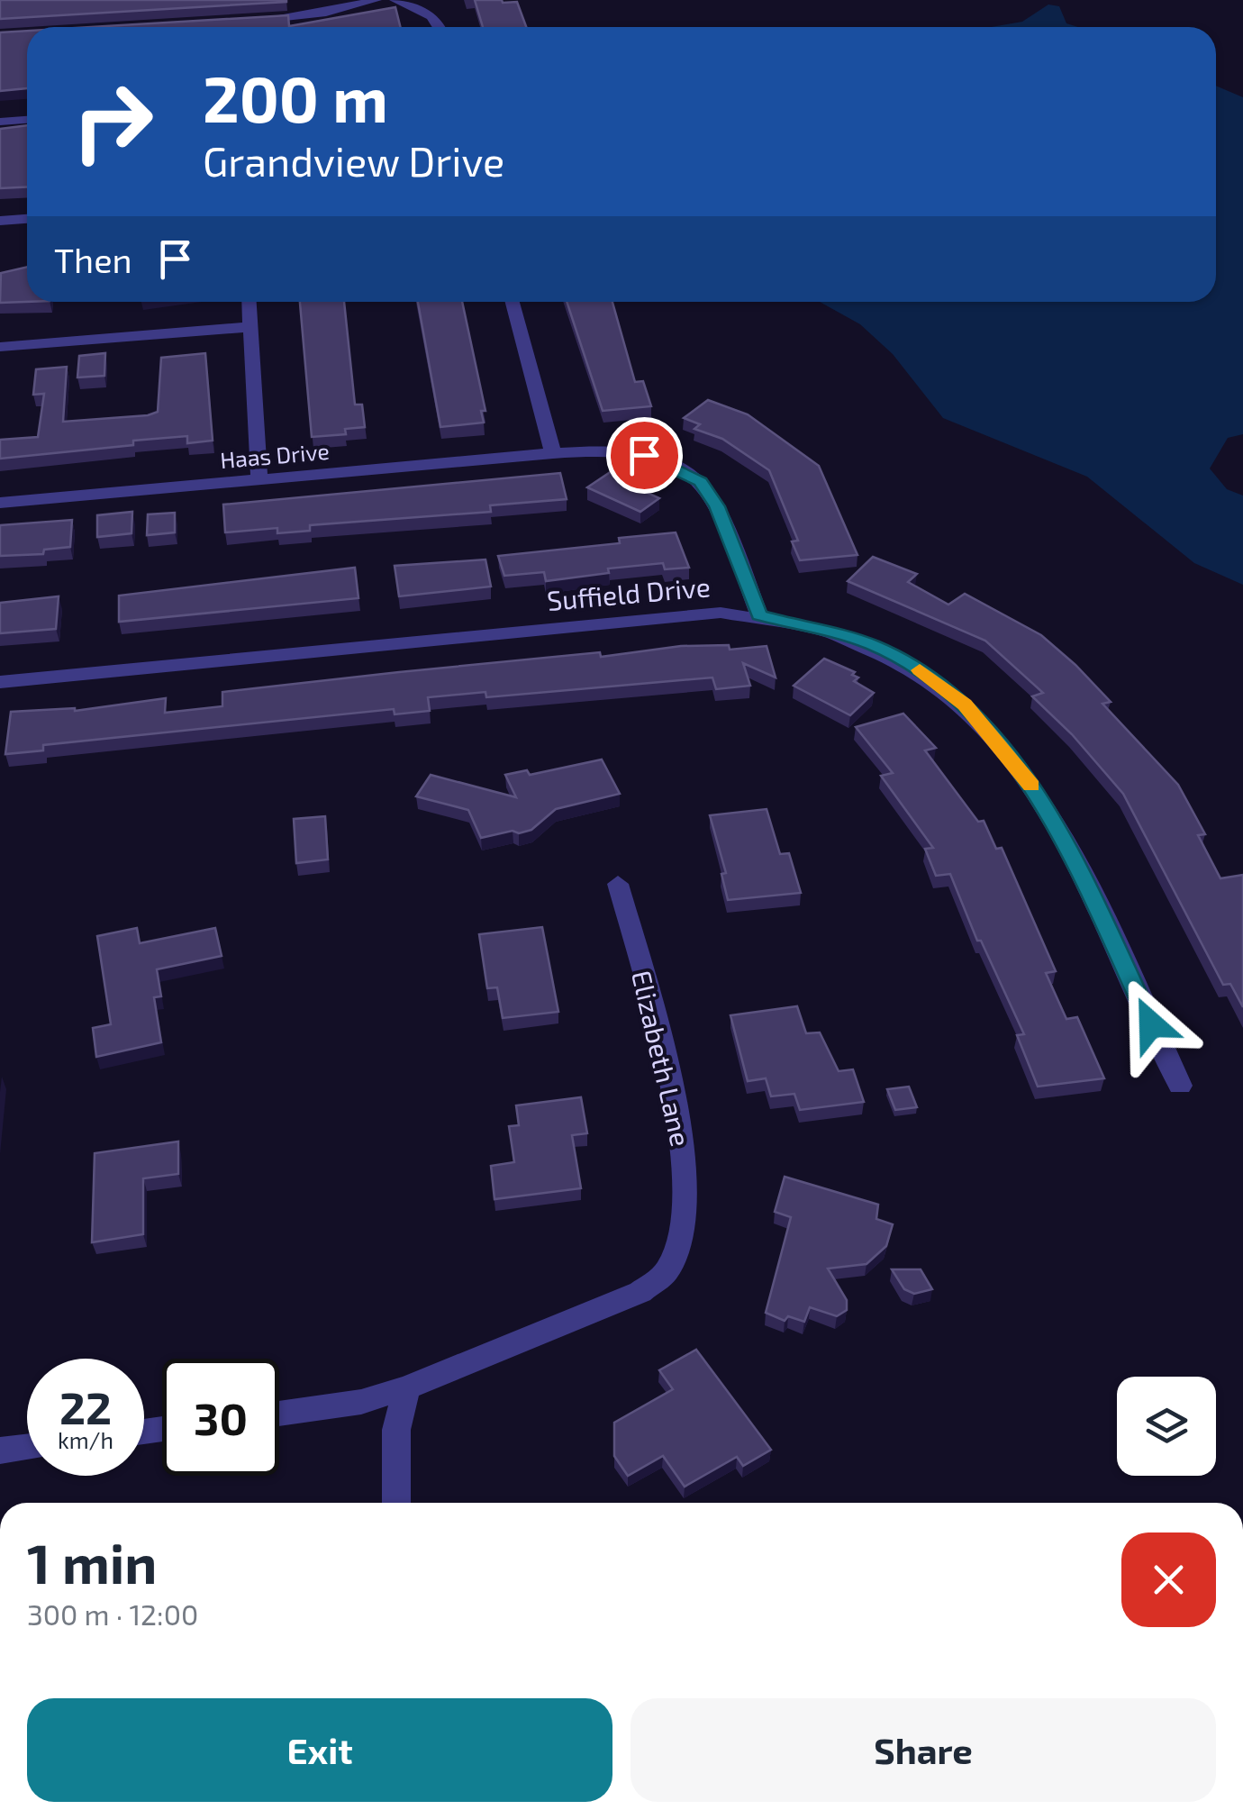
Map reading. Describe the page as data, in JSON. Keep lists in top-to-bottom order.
{
  "streets": {
    "street": ["Haas Drive", "Suffield Drive", "Elizabeth Lane"]
  },
  "crossings": [
    ["Haas Drive", "Suffield Drive"]
  ],
  "page": {
    "turn": ["200 m", "Grandview Drive"],
    "then": "Then",
    "speed": "22 km/h",
    "limit": "30",
    "heading": ["1 min", "300 m · 12:00"],
    "buttons": ["Exit", "Share"]
  }
}
